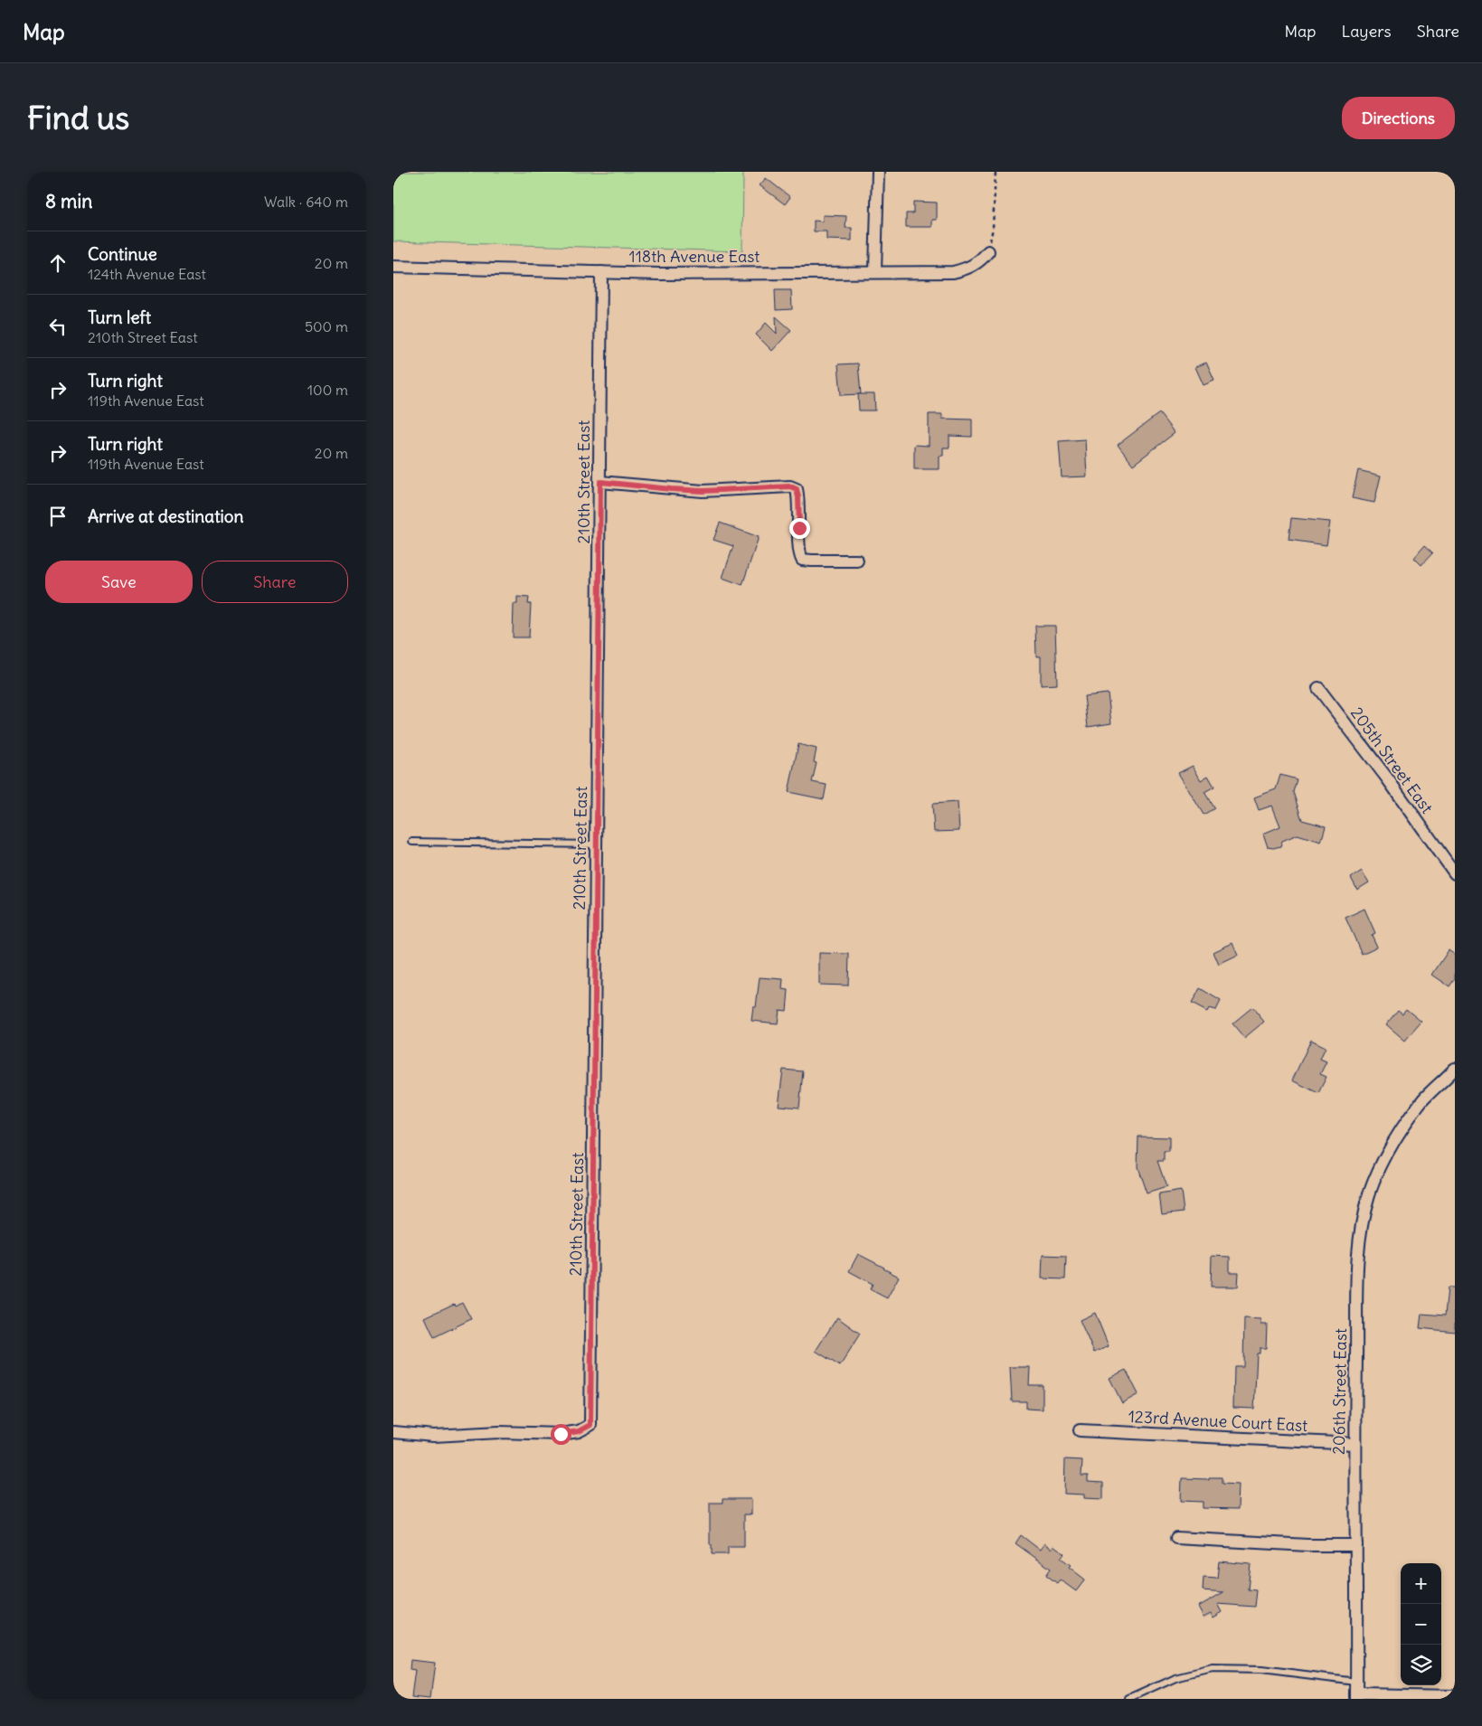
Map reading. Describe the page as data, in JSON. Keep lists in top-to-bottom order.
{
  "streets": {
    "street": [
      "118th Avenue East",
      "210th Street East",
      "205th Street East",
      "206th Street East",
      "123rd Avenue Court East"
    ]
  },
  "crossings": [
    ["118th Avenue East", "210th Street East"],
    ["206th Street East", "123rd Avenue Court East"]
  ],
  "page": {
    "header": "Map",
    "nav": ["Map", "Layers", "Share"],
    "buttons": [
      "Directions",
      ["Save", "Share"]
    ],
    "title": "Find us",
    "heading": ["8 min", "Walk · 640 m"],
    "list": [
      ["Continue", "124th Avenue East", "20 m"],
      ["Turn left", "210th Street East", "500 m"],
      ["Turn right", "119th Avenue East", "100 m"],
      ["Turn right", "119th Avenue East", "20 m"],
      "Arrive at destination"
    ],
    "map_buttons": ["+", "−"]
  }
}
